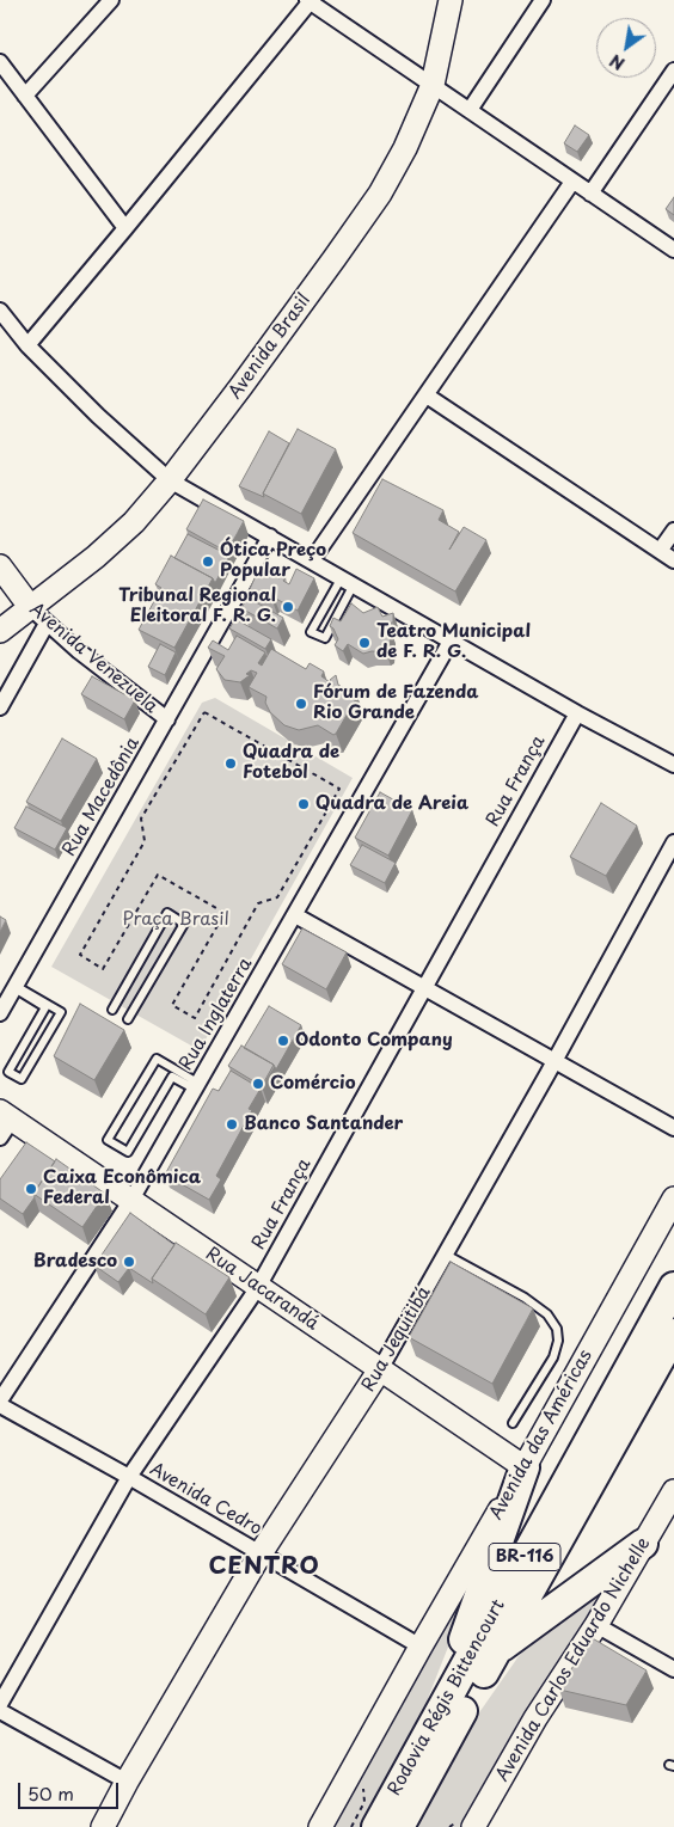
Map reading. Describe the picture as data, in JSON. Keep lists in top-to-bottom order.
{
  "streets": {
    "highway": ["BR-116", "Rodovia Régis Bittencourt"],
    "main road": [
      "Avenida Brasil",
      "Avenida Venezuela",
      "Rua Jacarandá",
      "Rua Jequitibá",
      "Avenida das Américas",
      "Avenida Carlos Eduardo Nichelle"
    ],
    "street": [
      "Rua França",
      "Rua Macedônia",
      "Rua Inglaterra",
      "Avenida Cedro"
    ]
  },
  "crossings": [
    ["Avenida Brasil", "Avenida Venezuela"],
    ["Avenida Venezuela", "Rua Macedônia"],
    ["Rua França", "Rua Jacarandá"],
    ["Rua França", "Avenida Cedro"],
    ["Rua Inglaterra", "Rua Jacarandá"],
    ["Rua Jacarandá", "Rua Jequitibá"],
    ["Rua Jacarandá", "Avenida das Américas"],
    ["Rua Jequitibá", "Avenida Cedro"],
    ["Avenida das Américas", "Avenida Cedro"]
  ],
  "districts": ["CENTRO"],
  "parks": ["Praça Brasil"],
  "places": [
    "Ótica Preço Popular",
    "Tribunal Regional Eleitoral F. R. G.",
    "Teatro Municipal de F. R. G.",
    "Fórum de Fazenda Rio Grande",
    "Quadra de Fotebol",
    "Quadra de Areia",
    "Odonto Company",
    "Comércio",
    "Banco Santander",
    "Caixa Econômica Federal",
    "Bradesco"
  ],
  "scale_bar": "50 m",
  "north": "bottom left"
}
